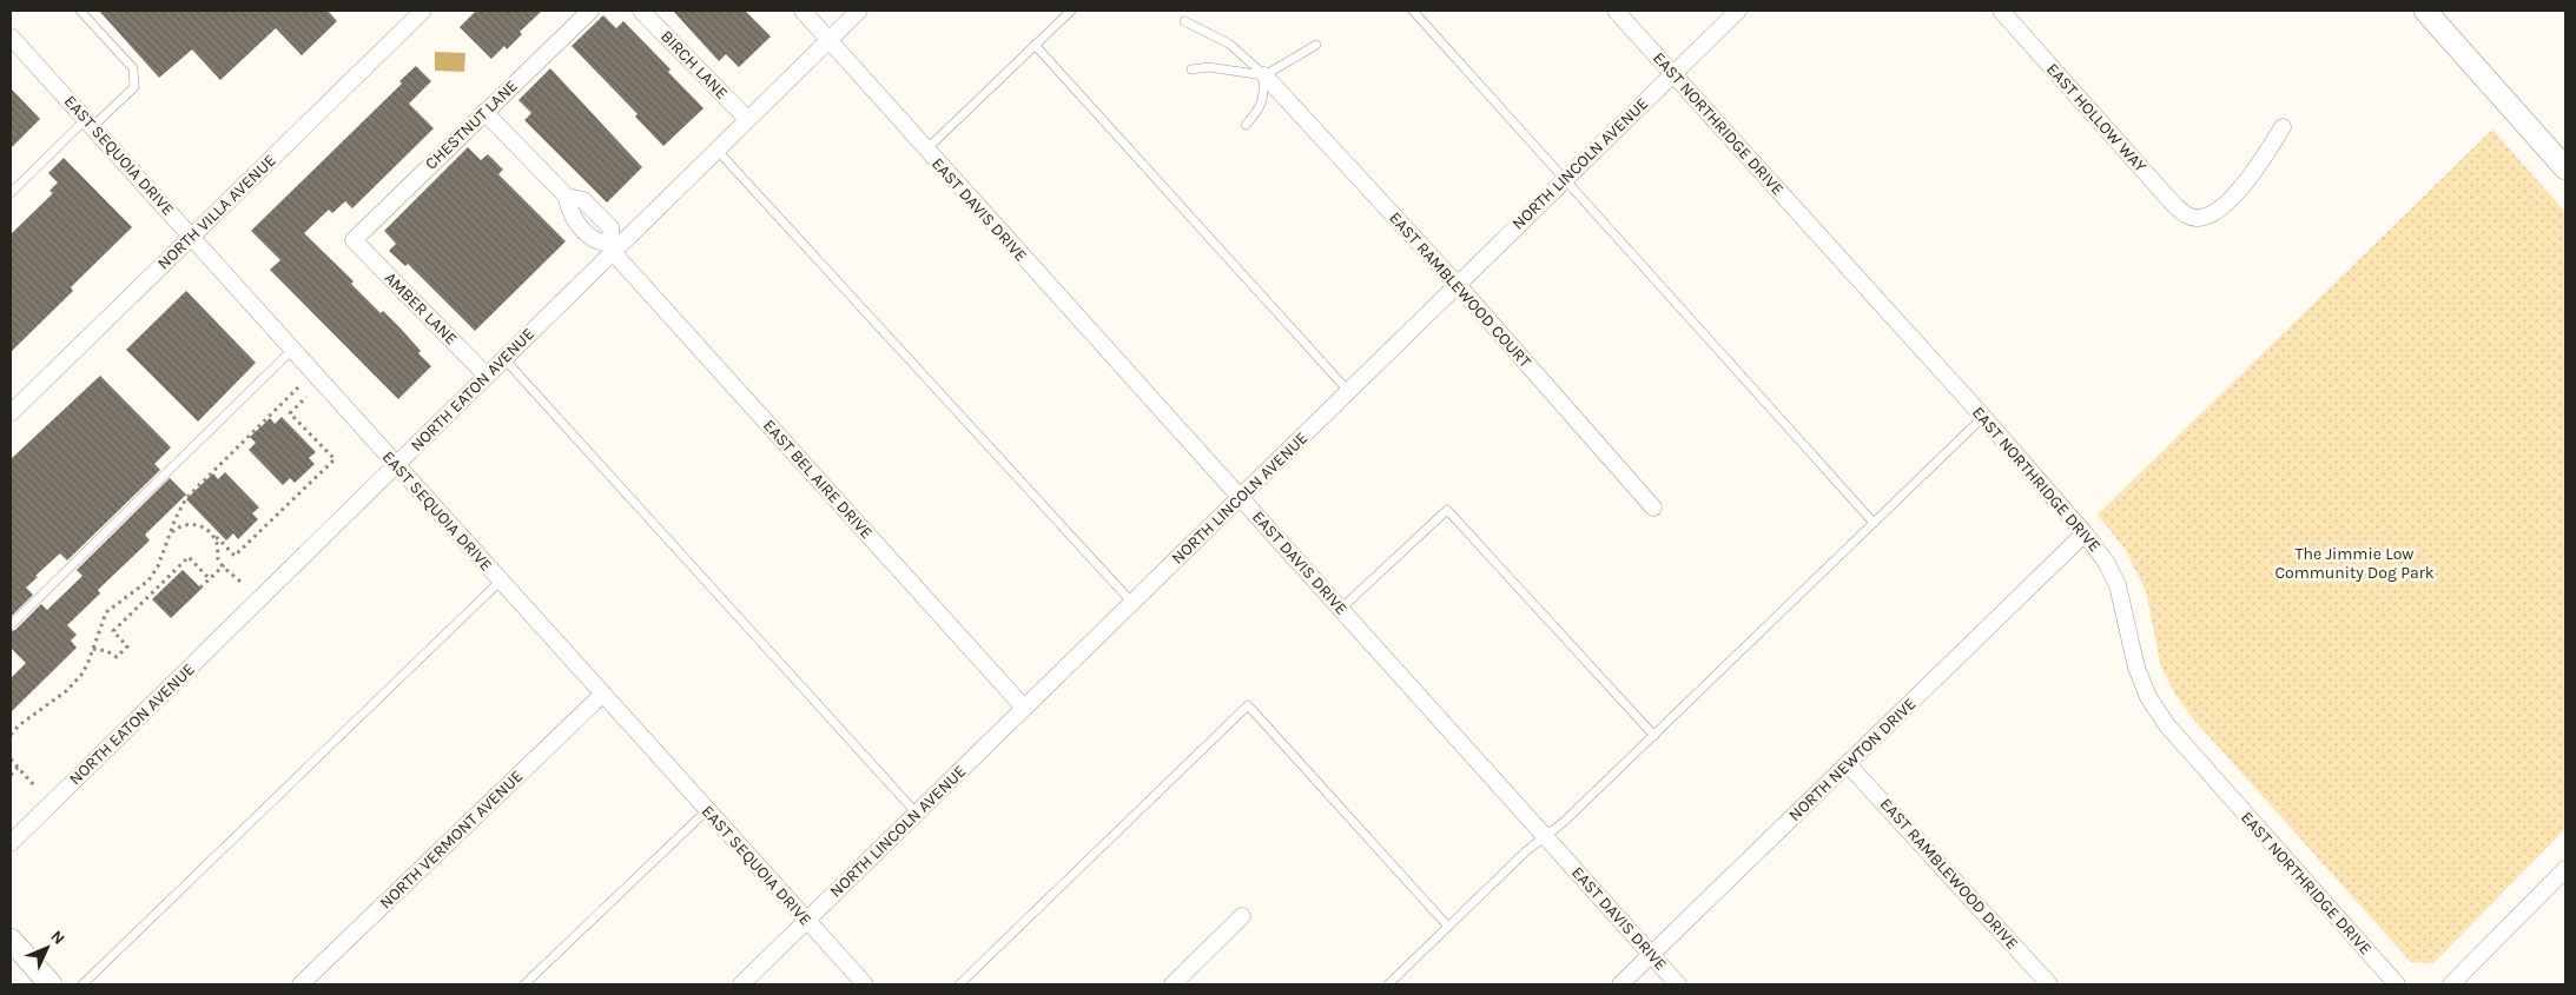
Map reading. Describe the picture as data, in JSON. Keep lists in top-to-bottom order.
{
  "streets": {
    "street": [
      "BIRCH LANE",
      "EAST HOLLOW WAY",
      "EAST NORTHRIDGE DRIVE",
      "CHESTNUT LANE",
      "EAST SEQUOIA DRIVE",
      "NORTH LINCOLN AVENUE",
      "EAST DAVIS DRIVE",
      "NORTH VILLA AVENUE",
      "EAST RAMBLEWOOD COURT",
      "AMBER LANE",
      "NORTH EATON AVENUE",
      "EAST BEL AIRE DRIVE",
      "NORTH NEWTON DRIVE",
      "NORTH VERMONT AVENUE",
      "EAST RAMBLEWOOD DRIVE"
    ]
  },
  "crossings": [
    ["BIRCH LANE", "NORTH EATON AVENUE"],
    ["EAST NORTHRIDGE DRIVE", "NORTH LINCOLN AVENUE"],
    ["EAST NORTHRIDGE DRIVE", "NORTH NEWTON DRIVE"],
    ["CHESTNUT LANE", "AMBER LANE"],
    ["EAST SEQUOIA DRIVE", "NORTH LINCOLN AVENUE"],
    ["EAST SEQUOIA DRIVE", "NORTH VILLA AVENUE"],
    ["EAST SEQUOIA DRIVE", "NORTH EATON AVENUE"],
    ["EAST SEQUOIA DRIVE", "NORTH VERMONT AVENUE"],
    ["NORTH LINCOLN AVENUE", "EAST DAVIS DRIVE"],
    ["NORTH LINCOLN AVENUE", "EAST RAMBLEWOOD COURT"],
    ["NORTH LINCOLN AVENUE", "EAST BEL AIRE DRIVE"],
    ["EAST DAVIS DRIVE", "NORTH EATON AVENUE"],
    ["EAST DAVIS DRIVE", "NORTH NEWTON DRIVE"],
    ["AMBER LANE", "NORTH EATON AVENUE"],
    ["NORTH EATON AVENUE", "EAST BEL AIRE DRIVE"],
    ["NORTH NEWTON DRIVE", "EAST RAMBLEWOOD DRIVE"]
  ],
  "parks": ["The Jimmie Low Community Dog Park"],
  "north": "top right"
}
